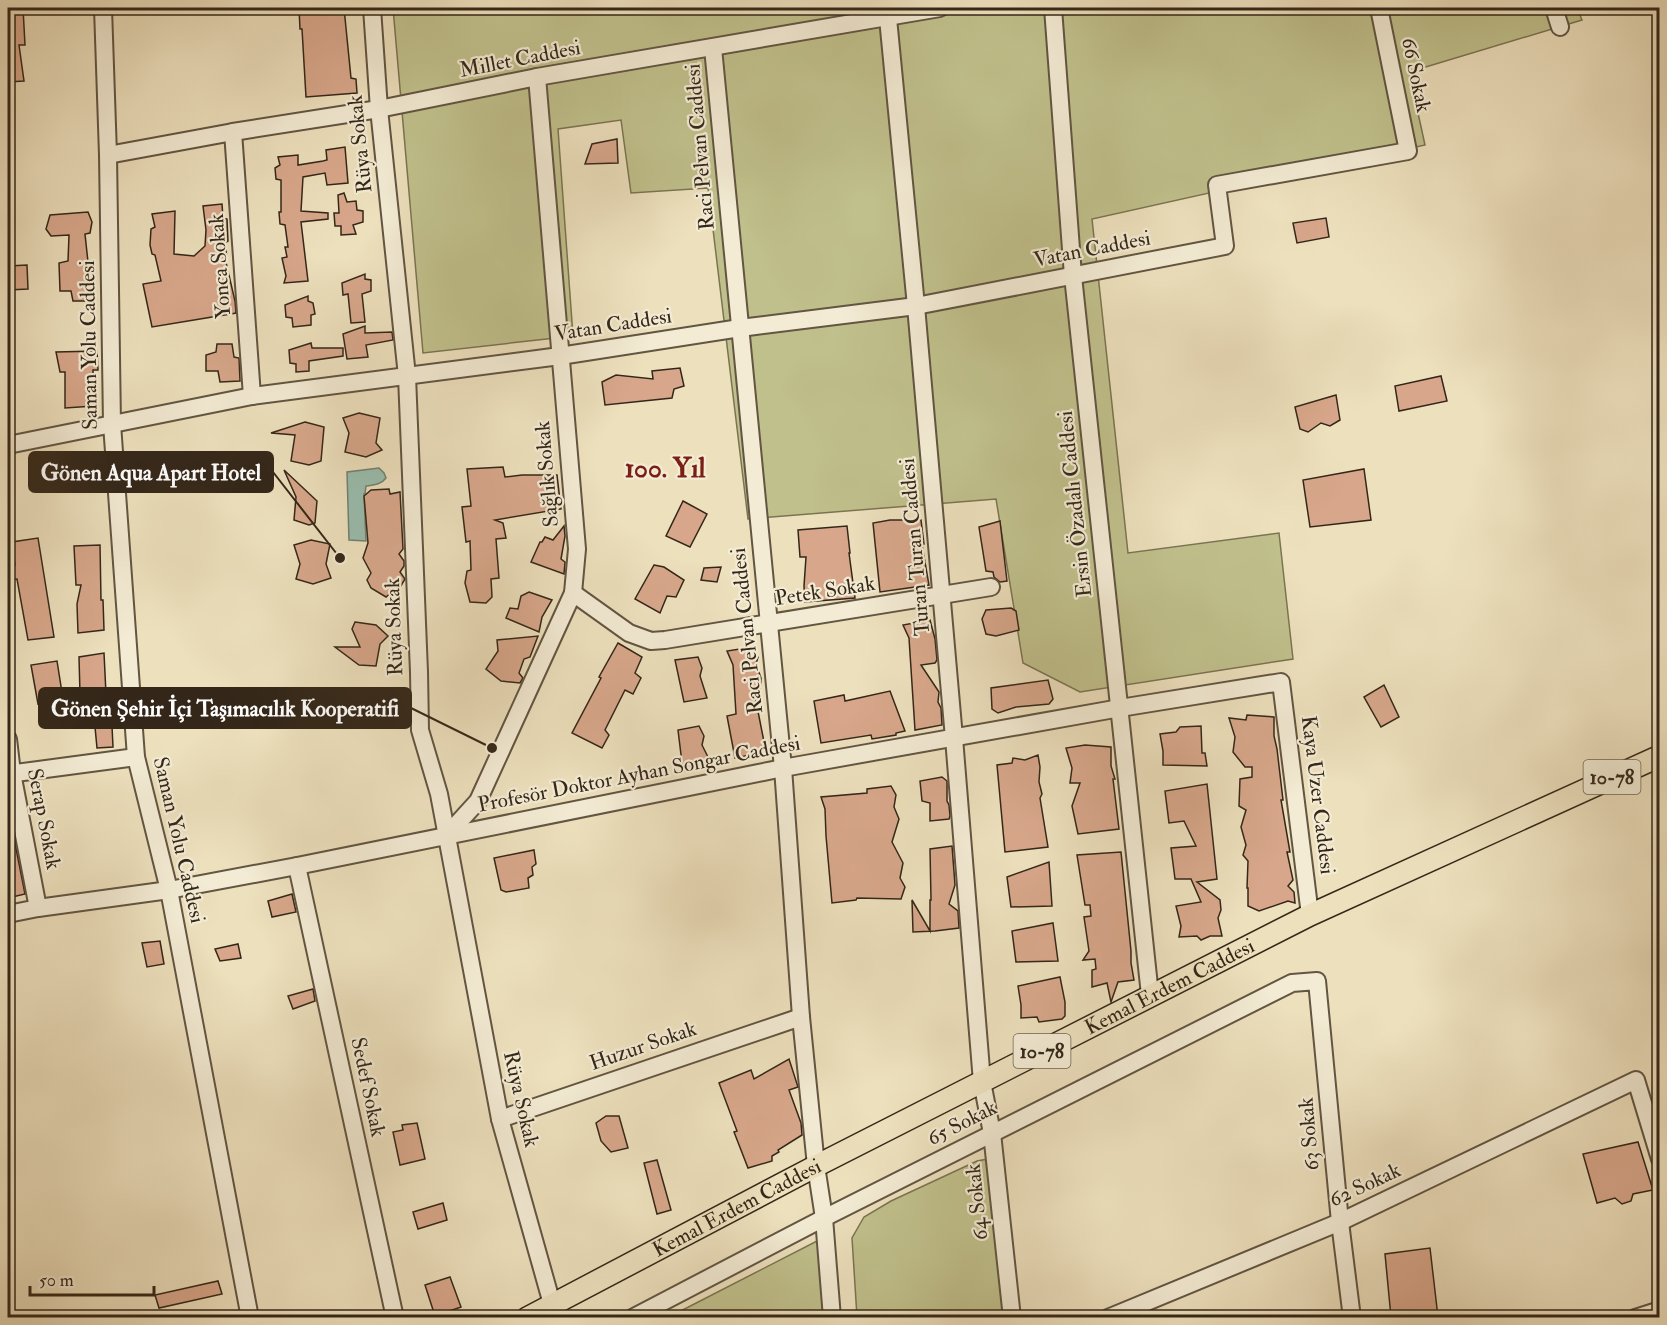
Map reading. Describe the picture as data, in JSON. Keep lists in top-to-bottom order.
{
  "streets": {
    "main road": ["10-78", "Kemal Erdem Caddesi"],
    "street": [
      "Millet Caddesi",
      "66 Sokak",
      "Rüya Sokak",
      "Raci Pelvan Caddesi",
      "Vatan Caddesi",
      "Yonca Sokak",
      "Saman Yolu Caddesi",
      "Sağlık Sokak",
      "Ersin Özadalı Caddesi",
      "Turan Turan Caddesi",
      "Petek Sokak",
      "Profesör Doktor Ayhan Songar Caddesi",
      "Kaya Uzer Caddesi",
      "Serap Sokak",
      "Huzur Sokak",
      "Sedef Sokak",
      "65 Sokak",
      "63 Sokak",
      "62 Sokak",
      "64 Sokak"
    ]
  },
  "crossings": [
    ["Millet Caddesi", "Rüya Sokak"],
    ["Millet Caddesi", "Raci Pelvan Caddesi"],
    ["Millet Caddesi", "Yonca Sokak"],
    ["Millet Caddesi", "Saman Yolu Caddesi"],
    ["Millet Caddesi", "Sağlık Sokak"],
    ["Millet Caddesi", "Turan Turan Caddesi"],
    ["66 Sokak", "Vatan Caddesi"],
    ["Rüya Sokak", "Vatan Caddesi"],
    ["Rüya Sokak", "Sağlık Sokak"],
    ["Rüya Sokak", "Profesör Doktor Ayhan Songar Caddesi"],
    ["Rüya Sokak", "Kemal Erdem Caddesi"],
    ["Rüya Sokak", "Huzur Sokak"],
    ["Raci Pelvan Caddesi", "Vatan Caddesi"],
    ["Raci Pelvan Caddesi", "Petek Sokak"],
    ["Raci Pelvan Caddesi", "Profesör Doktor Ayhan Songar Caddesi"],
    ["Raci Pelvan Caddesi", "Kemal Erdem Caddesi"],
    ["Raci Pelvan Caddesi", "Huzur Sokak"],
    ["Raci Pelvan Caddesi", "65 Sokak"],
    ["Vatan Caddesi", "Yonca Sokak"],
    ["Vatan Caddesi", "Saman Yolu Caddesi"],
    ["Vatan Caddesi", "Sağlık Sokak"],
    ["Vatan Caddesi", "Ersin Özadalı Caddesi"],
    ["Vatan Caddesi", "Turan Turan Caddesi"],
    ["Saman Yolu Caddesi", "Profesör Doktor Ayhan Songar Caddesi"],
    ["Sağlık Sokak", "Petek Sokak"],
    ["Sağlık Sokak", "Profesör Doktor Ayhan Songar Caddesi"],
    ["Ersin Özadalı Caddesi", "Profesör Doktor Ayhan Songar Caddesi"],
    ["Ersin Özadalı Caddesi", "Kemal Erdem Caddesi"],
    ["Turan Turan Caddesi", "Petek Sokak"],
    ["Turan Turan Caddesi", "Profesör Doktor Ayhan Songar Caddesi"],
    ["Turan Turan Caddesi", "Kemal Erdem Caddesi"],
    ["Turan Turan Caddesi", "64 Sokak"],
    ["Profesör Doktor Ayhan Songar Caddesi", "Kaya Uzer Caddesi"],
    ["Profesör Doktor Ayhan Songar Caddesi", "Serap Sokak"],
    ["Profesör Doktor Ayhan Songar Caddesi", "Sedef Sokak"],
    ["Kaya Uzer Caddesi", "Kemal Erdem Caddesi"],
    ["Kemal Erdem Caddesi", "64 Sokak"],
    ["65 Sokak", "63 Sokak"],
    ["65 Sokak", "64 Sokak"],
    ["63 Sokak", "62 Sokak"]
  ],
  "districts": ["100. Yıl"],
  "places": ["Gönen Aqua Apart Hotel", "Gönen Şehir İçi Taşımacılık Kooperatifi"],
  "scale_bar": "50 m"
}
